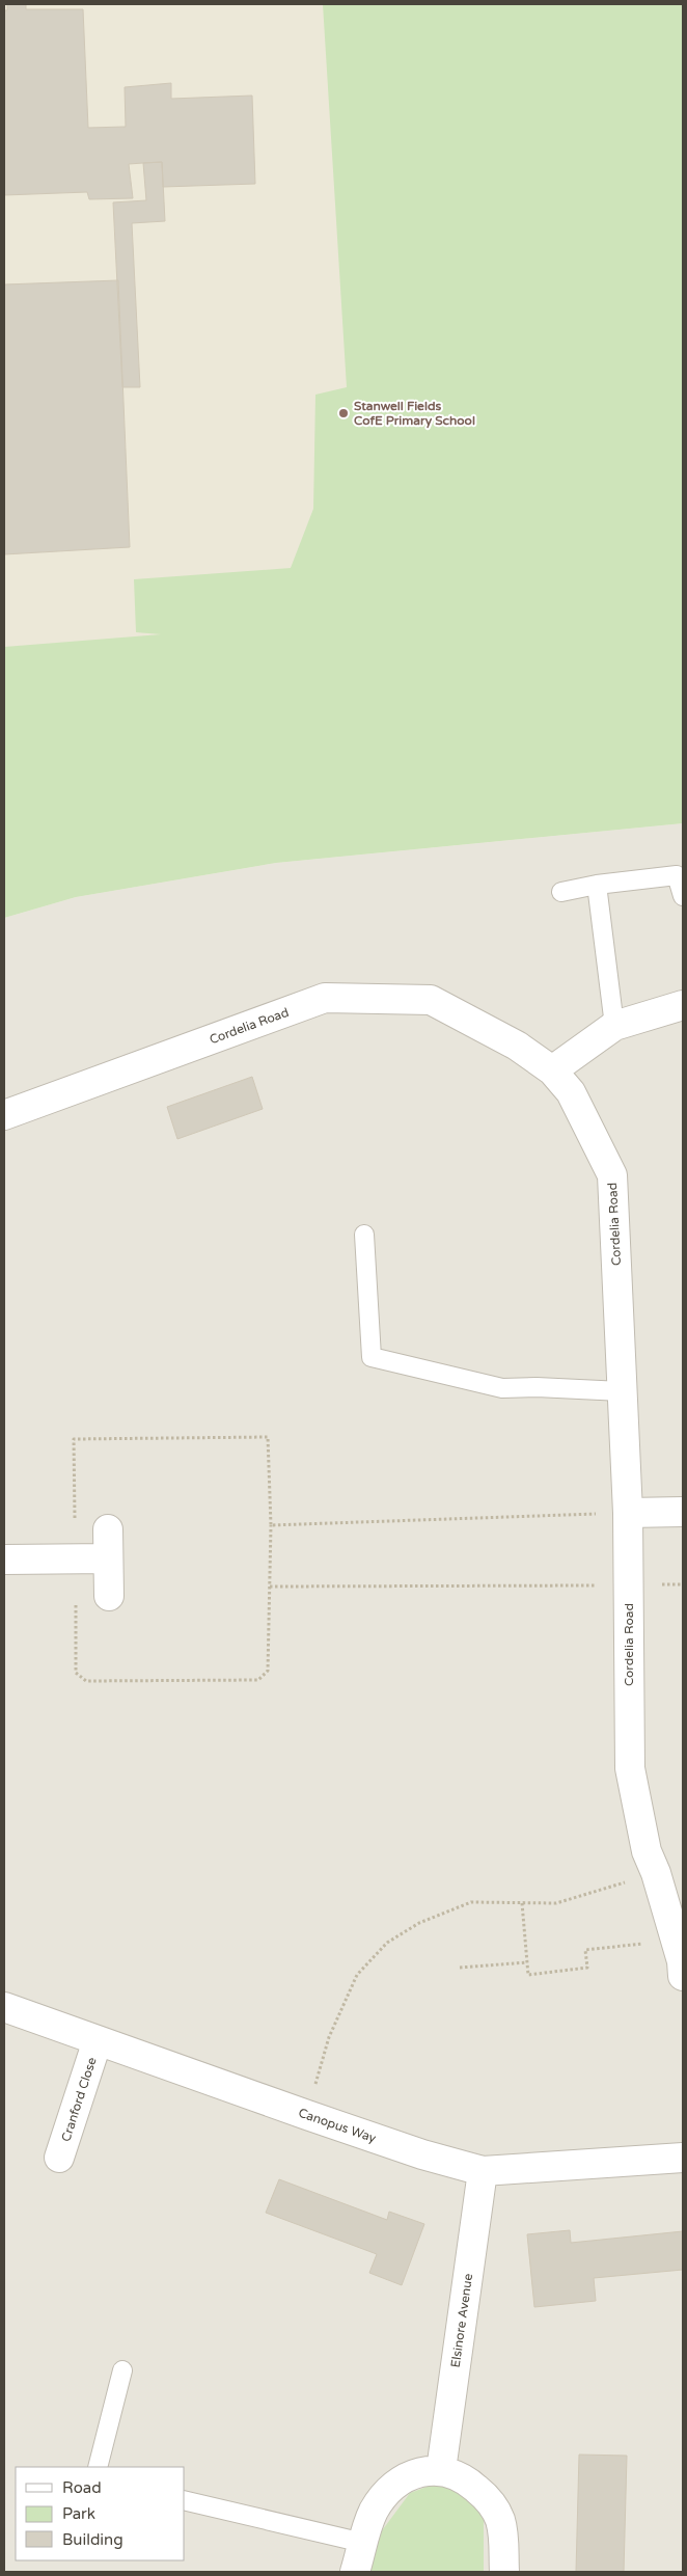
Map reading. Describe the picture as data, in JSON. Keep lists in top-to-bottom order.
{
  "streets": {
    "street": [
      "Cordelia Road",
      "Cranford Close",
      "Canopus Way",
      "Elsinore Avenue"
    ]
  },
  "crossings": [
    ["Cranford Close", "Canopus Way"],
    ["Canopus Way", "Elsinore Avenue"]
  ],
  "places": ["Stanwell Fields CofE Primary School"],
  "legend": ["Road", "Park", "Building"]
}
